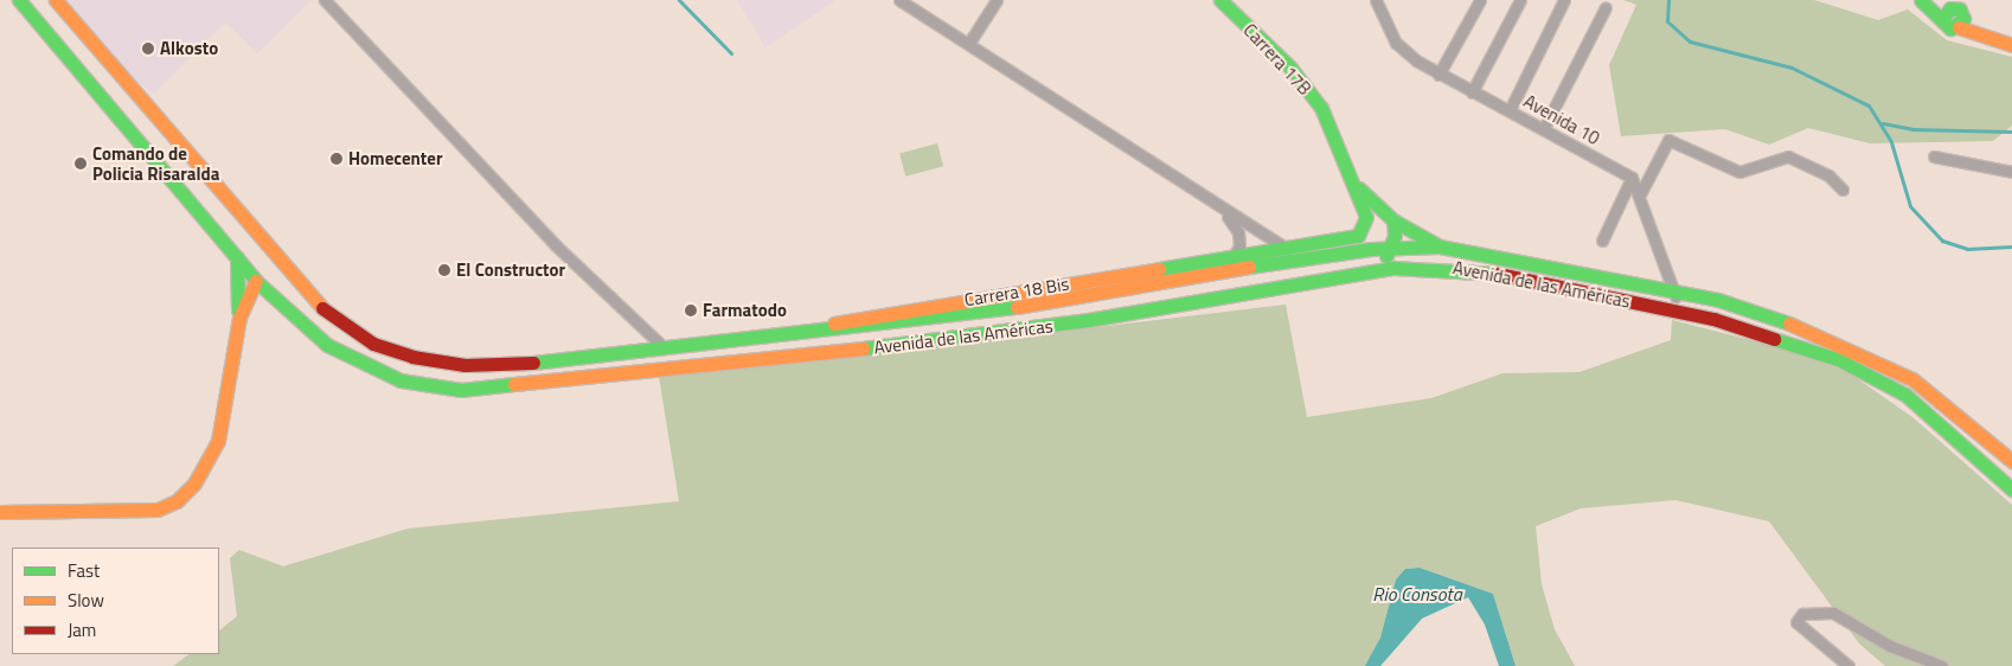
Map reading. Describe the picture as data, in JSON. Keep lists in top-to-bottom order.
{
  "streets": {
    "main road": ["Carrera 17B", "Avenida de las Américas", "Carrera 18 Bis"],
    "street": ["Avenida 10"]
  },
  "crossings": [
    ["Carrera 17B", "Avenida de las Américas"],
    ["Carrera 17B", "Carrera 18 Bis"],
    ["Avenida de las Américas", "Carrera 18 Bis"]
  ],
  "water": ["Rio Consota"],
  "places": [
    "Alkosto",
    "Homecenter",
    "Comando de Policia Risaralda",
    "El Constructor",
    "Farmatodo"
  ],
  "legend": ["Fast", "Slow", "Jam"]
}
